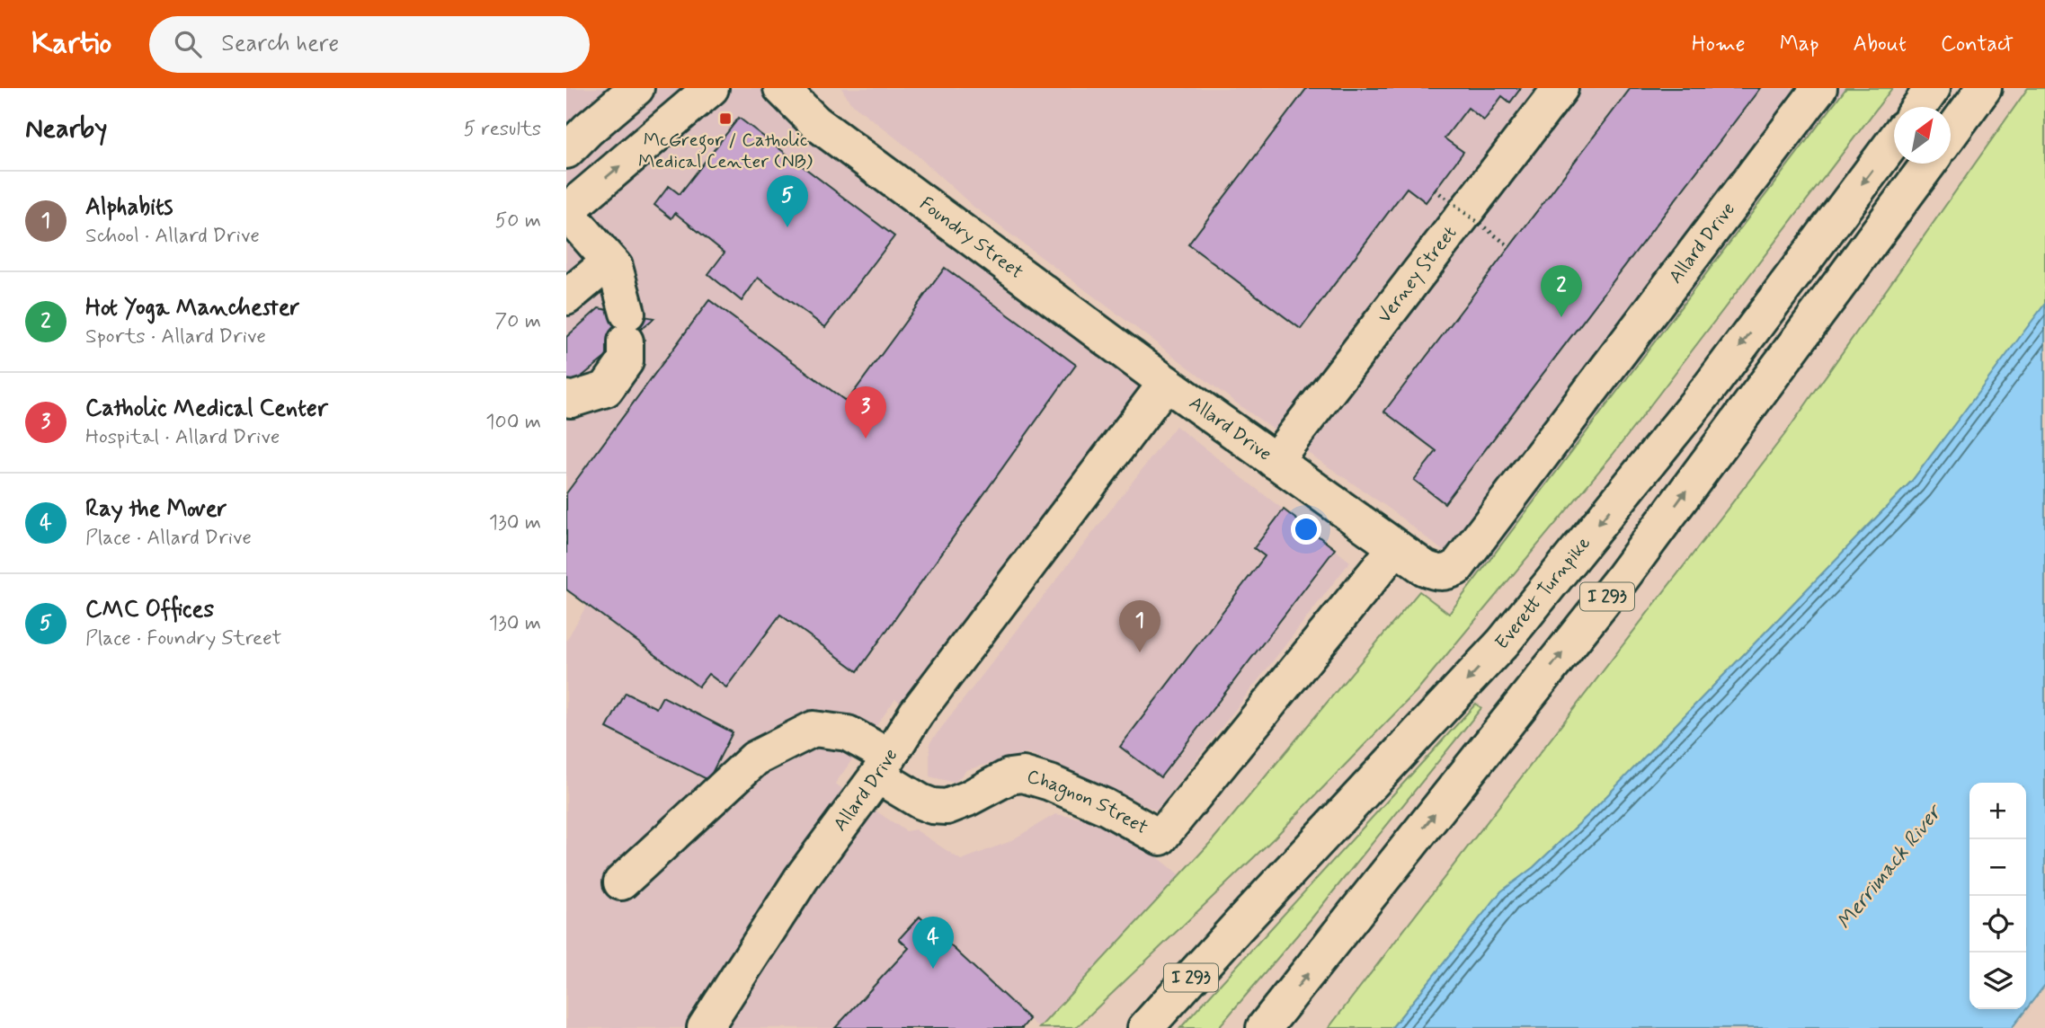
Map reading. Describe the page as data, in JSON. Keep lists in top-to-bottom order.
{
  "streets": {
    "main road": [
      "Foundry Street",
      "Allard Drive",
      "Verney Street",
      "Everett Turnpike",
      "I 293",
      "Chagnon Street"
    ]
  },
  "crossings": [
    ["Foundry Street", "Allard Drive"],
    ["Allard Drive", "Verney Street"],
    ["Allard Drive", "Chagnon Street"]
  ],
  "water": ["Merrimack River"],
  "places": {
    "transit": ["McGregor / Catholic Medical Center (NB)"]
  },
  "north": "top right",
  "page": {
    "header": "Kartio",
    "search": "Search here",
    "nav": [
      "Home",
      "Map",
      "About",
      "Contact"
    ],
    "heading": ["Nearby", "5 results"],
    "list": [
      {
        "mark": "1",
        "name": "Alphabits",
        "note": "School · Allard Drive",
        "value": "50 m"
      },
      {
        "mark": "2",
        "name": "Hot Yoga Manchester",
        "note": "Sports · Allard Drive",
        "value": "70 m"
      },
      {
        "mark": "3",
        "name": "Catholic Medical Center",
        "note": "Hospital · Allard Drive",
        "value": "100 m"
      },
      {
        "mark": "4",
        "name": "Ray the Mover",
        "note": "Place · Allard Drive",
        "value": "130 m"
      },
      {
        "mark": "5",
        "name": "CMC Offices",
        "note": "Place · Foundry Street",
        "value": "130 m"
      }
    ],
    "pins": [
      "5",
      "2",
      "3",
      "1",
      "4"
    ],
    "map_buttons": ["+", "−"]
  }
}
